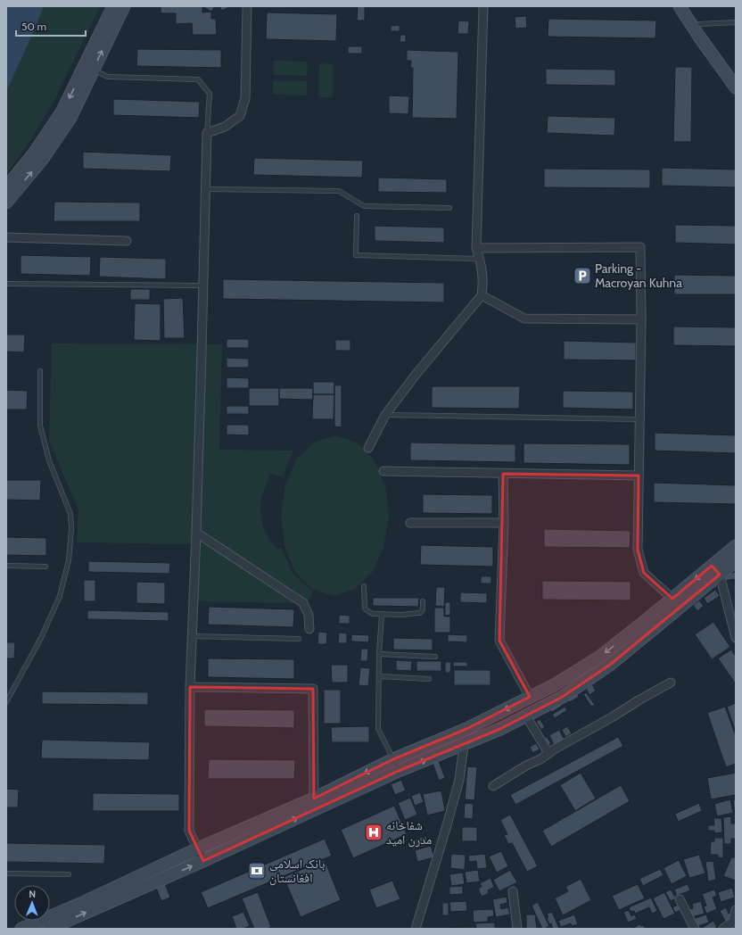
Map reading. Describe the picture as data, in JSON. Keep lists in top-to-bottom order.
{
  "places": {
    "parking": ["Parking - Macroyan Kuhna"],
    "hospital": ["شفاخانه مدرن امید"],
    "bank": ["بانک اسلامی افغانستان"]
  },
  "scale_bar": "50 m",
  "north": "top"
}
